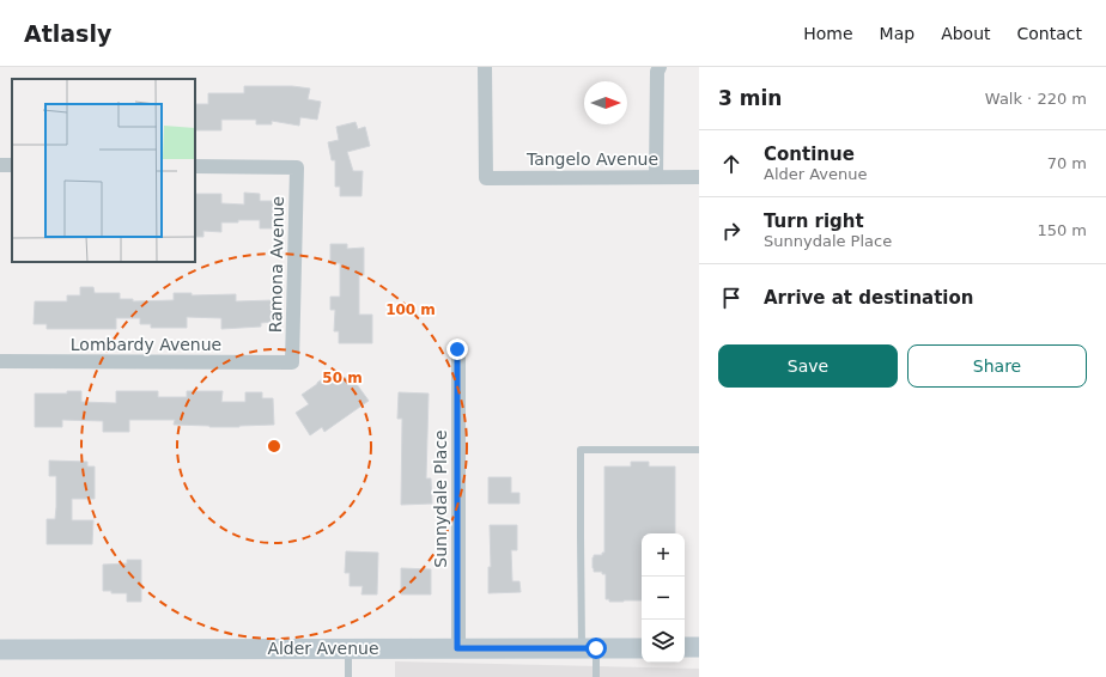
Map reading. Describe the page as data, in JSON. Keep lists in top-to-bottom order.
{
  "streets": {
    "main road": ["Alder Avenue"],
    "street": [
      "Tangelo Avenue",
      "Ramona Avenue",
      "Lombardy Avenue",
      "Sunnydale Place"
    ]
  },
  "crossings": [
    ["Ramona Avenue", "Lombardy Avenue"],
    ["Sunnydale Place", "Alder Avenue"]
  ],
  "north": "right",
  "page": {
    "header": "Atlasly",
    "nav": [
      "Home",
      "Map",
      "About",
      "Contact"
    ],
    "heading": ["3 min", "Walk · 220 m"],
    "list": [
      ["Continue", "Alder Avenue", "70 m"],
      ["Turn right", "Sunnydale Place", "150 m"],
      "Arrive at destination"
    ],
    "buttons": ["Save", "Share"],
    "map_buttons": ["+", "−"]
  },
  "rings": ["100 m", "50 m"]
}
